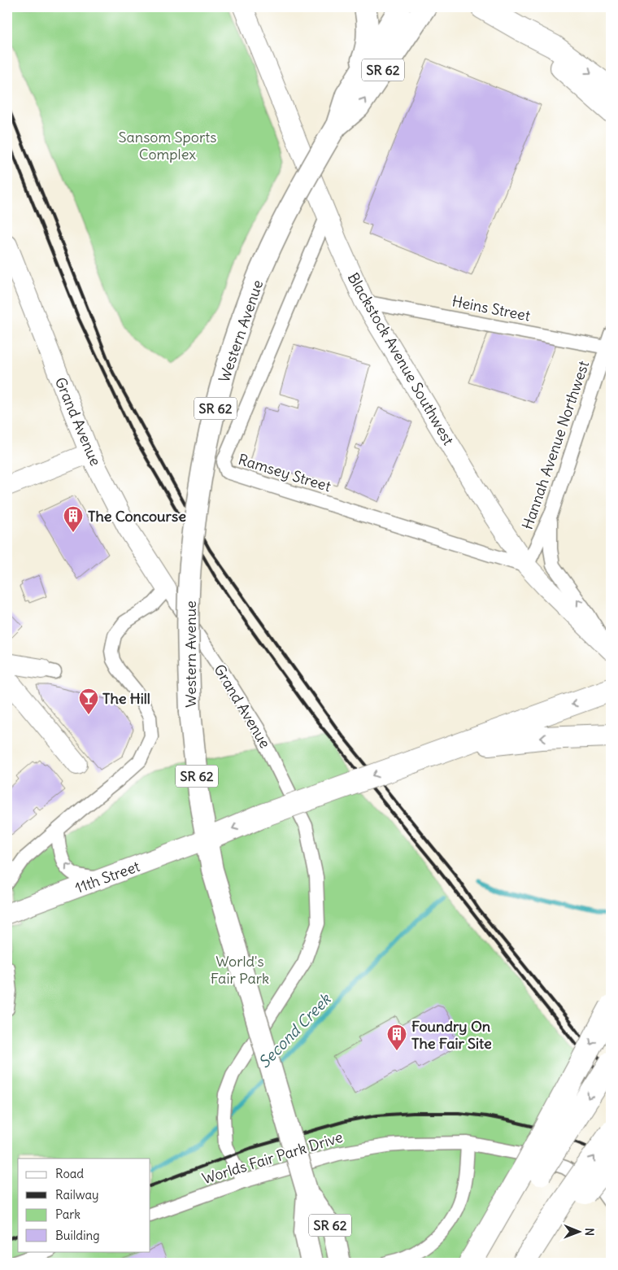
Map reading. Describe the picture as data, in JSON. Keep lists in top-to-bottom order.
{
  "streets": {
    "main road": ["SR 62", "Western Avenue"],
    "street": [
      "Heins Street",
      "Blackstock Avenue Southwest",
      "Grand Avenue",
      "Hannah Avenue Northwest",
      "Ramsey Street",
      "11th Street",
      "Worlds Fair Park Drive"
    ]
  },
  "crossings": [
    ["Heins Street", "Blackstock Avenue Southwest"],
    ["Heins Street", "Hannah Avenue Northwest"],
    ["Western Avenue", "11th Street"],
    ["Blackstock Avenue Southwest", "Hannah Avenue Northwest"],
    ["Blackstock Avenue Southwest", "Ramsey Street"],
    ["Grand Avenue", "Worlds Fair Park Drive"],
    ["Hannah Avenue Northwest", "Ramsey Street"]
  ],
  "water": ["Second Creek"],
  "parks": ["Sansom Sports Complex", "World's Fair Park"],
  "places": {
    "building": ["The Concourse", "Foundry On The Fair Site"],
    "bar": ["The Hill"]
  },
  "legend": [
    "Road",
    "Railway",
    "Park",
    "Building"
  ],
  "north": "right"
}
